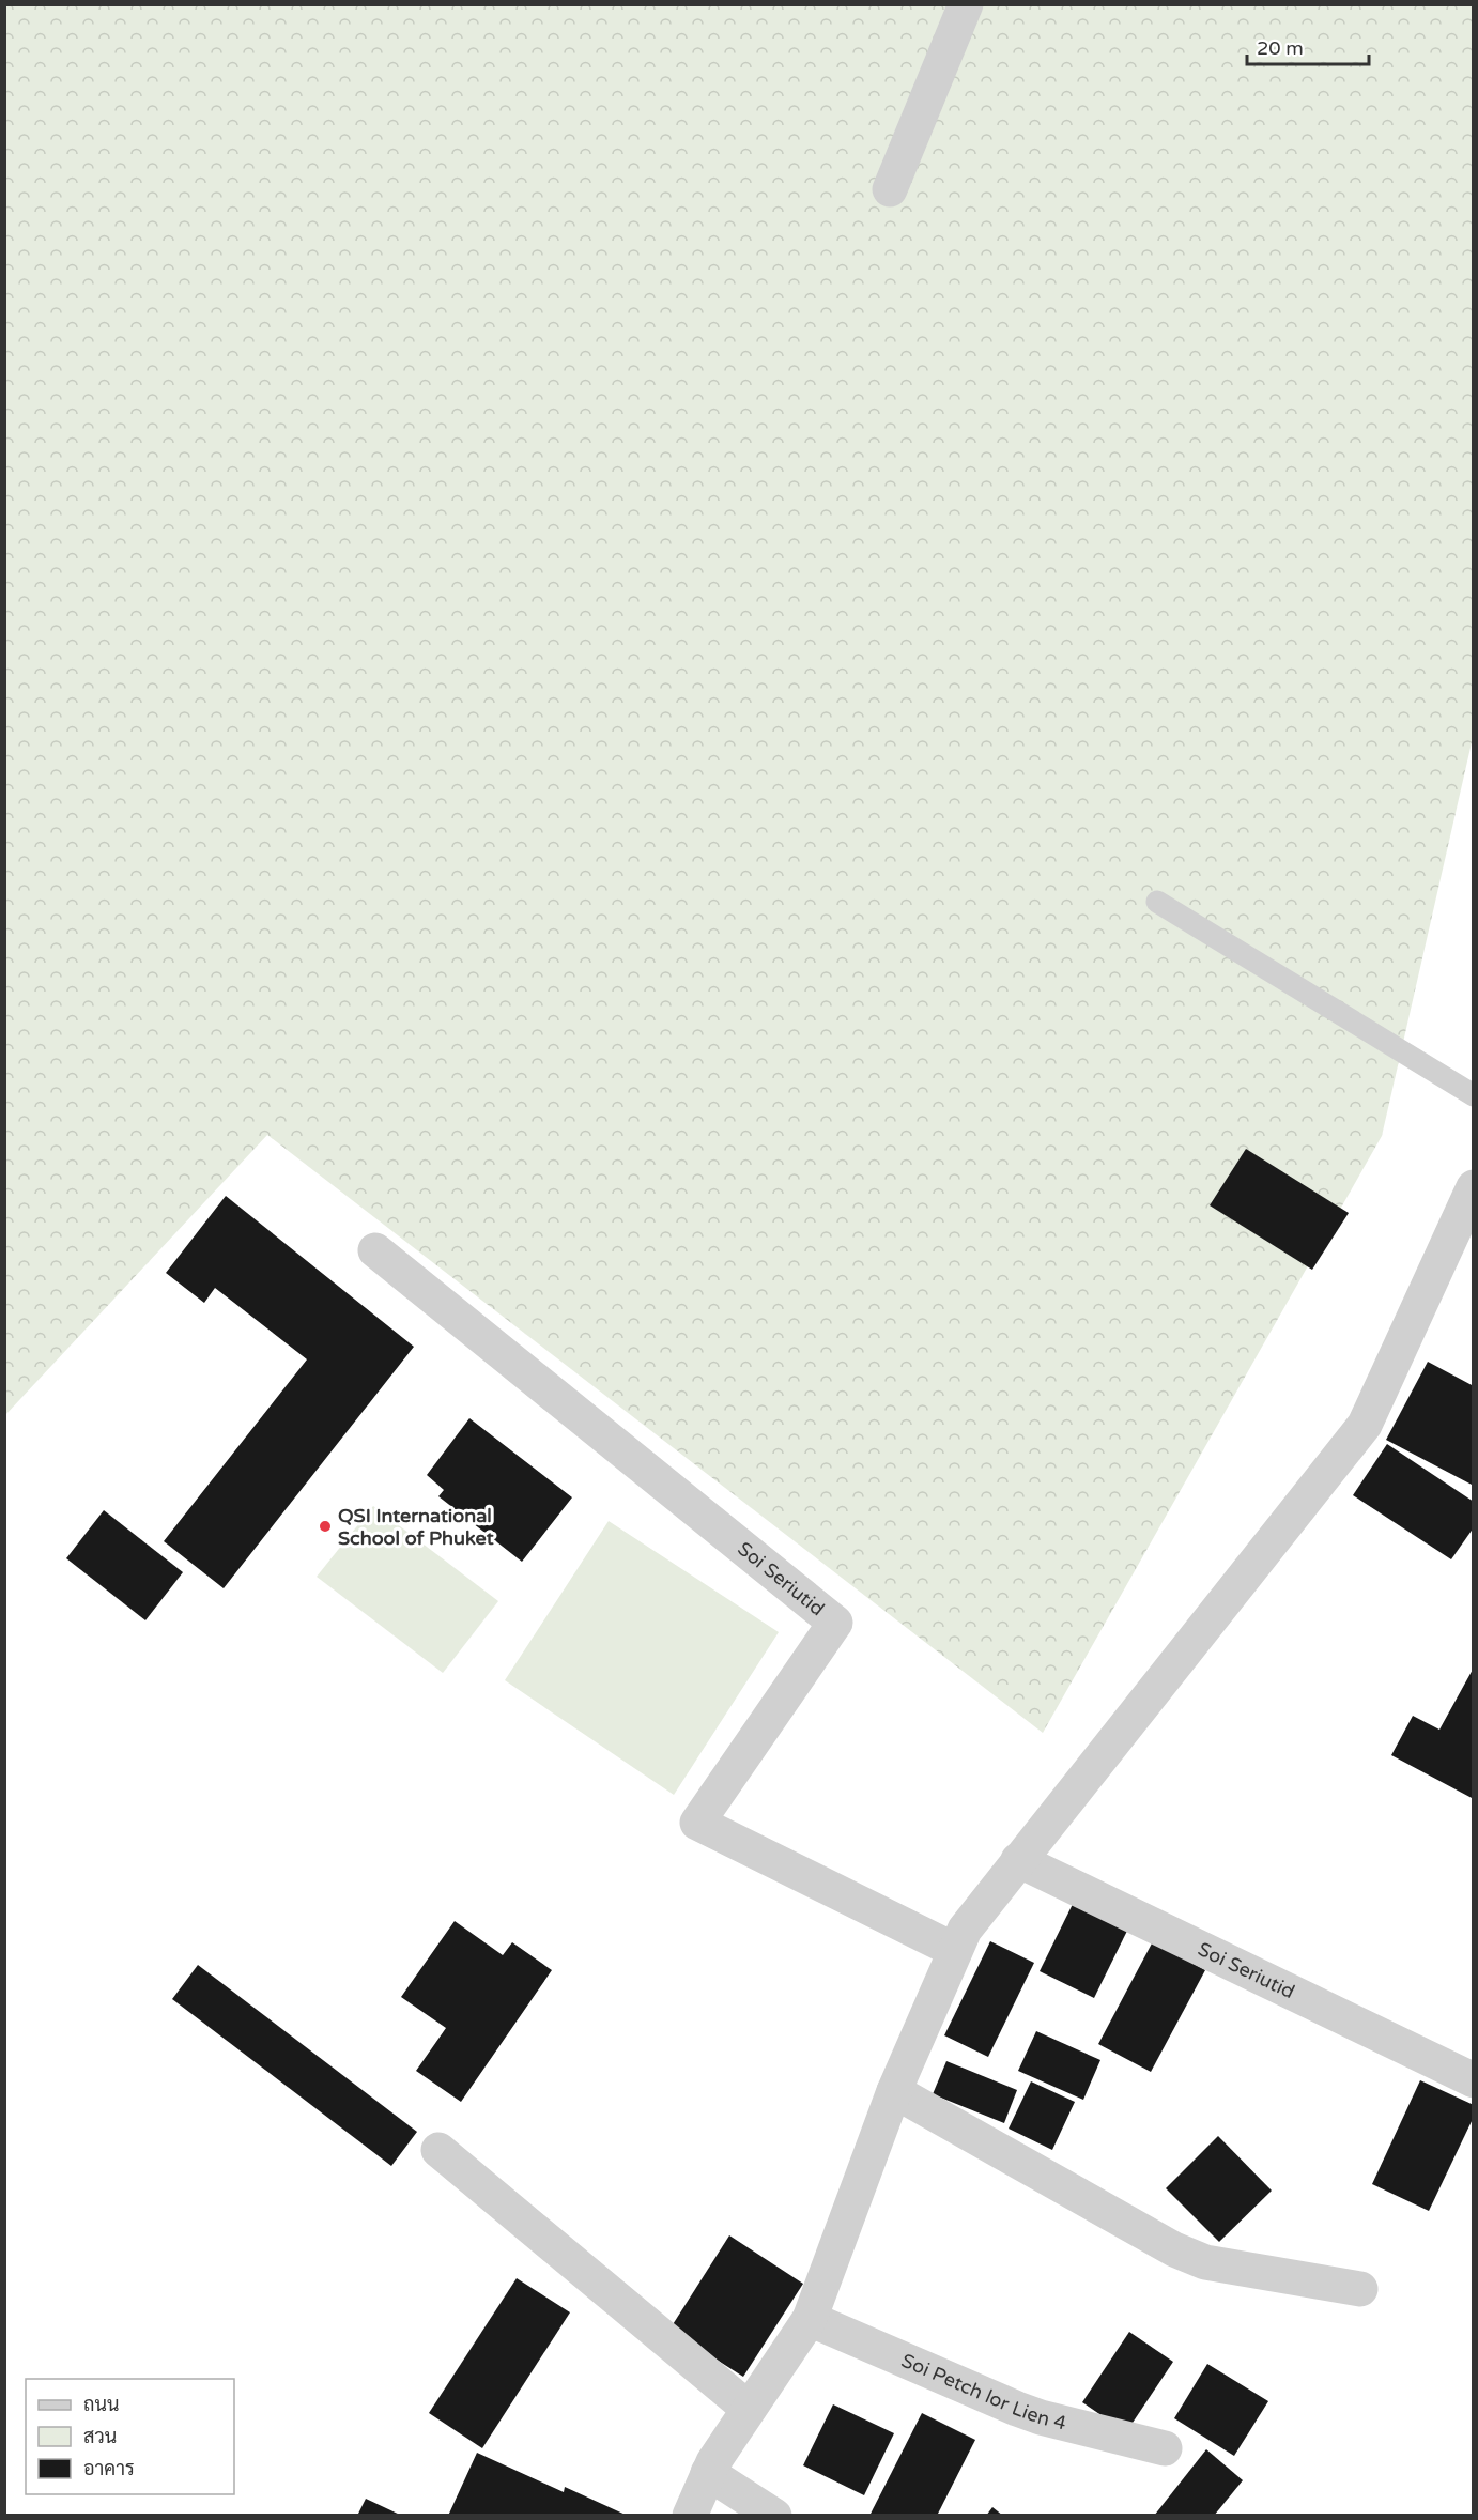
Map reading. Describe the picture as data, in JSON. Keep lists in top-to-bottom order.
{
  "streets": {
    "street": ["Soi Seriutid", "Soi Petch lor Lien 4"]
  },
  "places": ["QSI International School of Phuket"],
  "legend": ["ถนน", "สวน", "อาคาร"],
  "scale_bar": "20 m"
}
